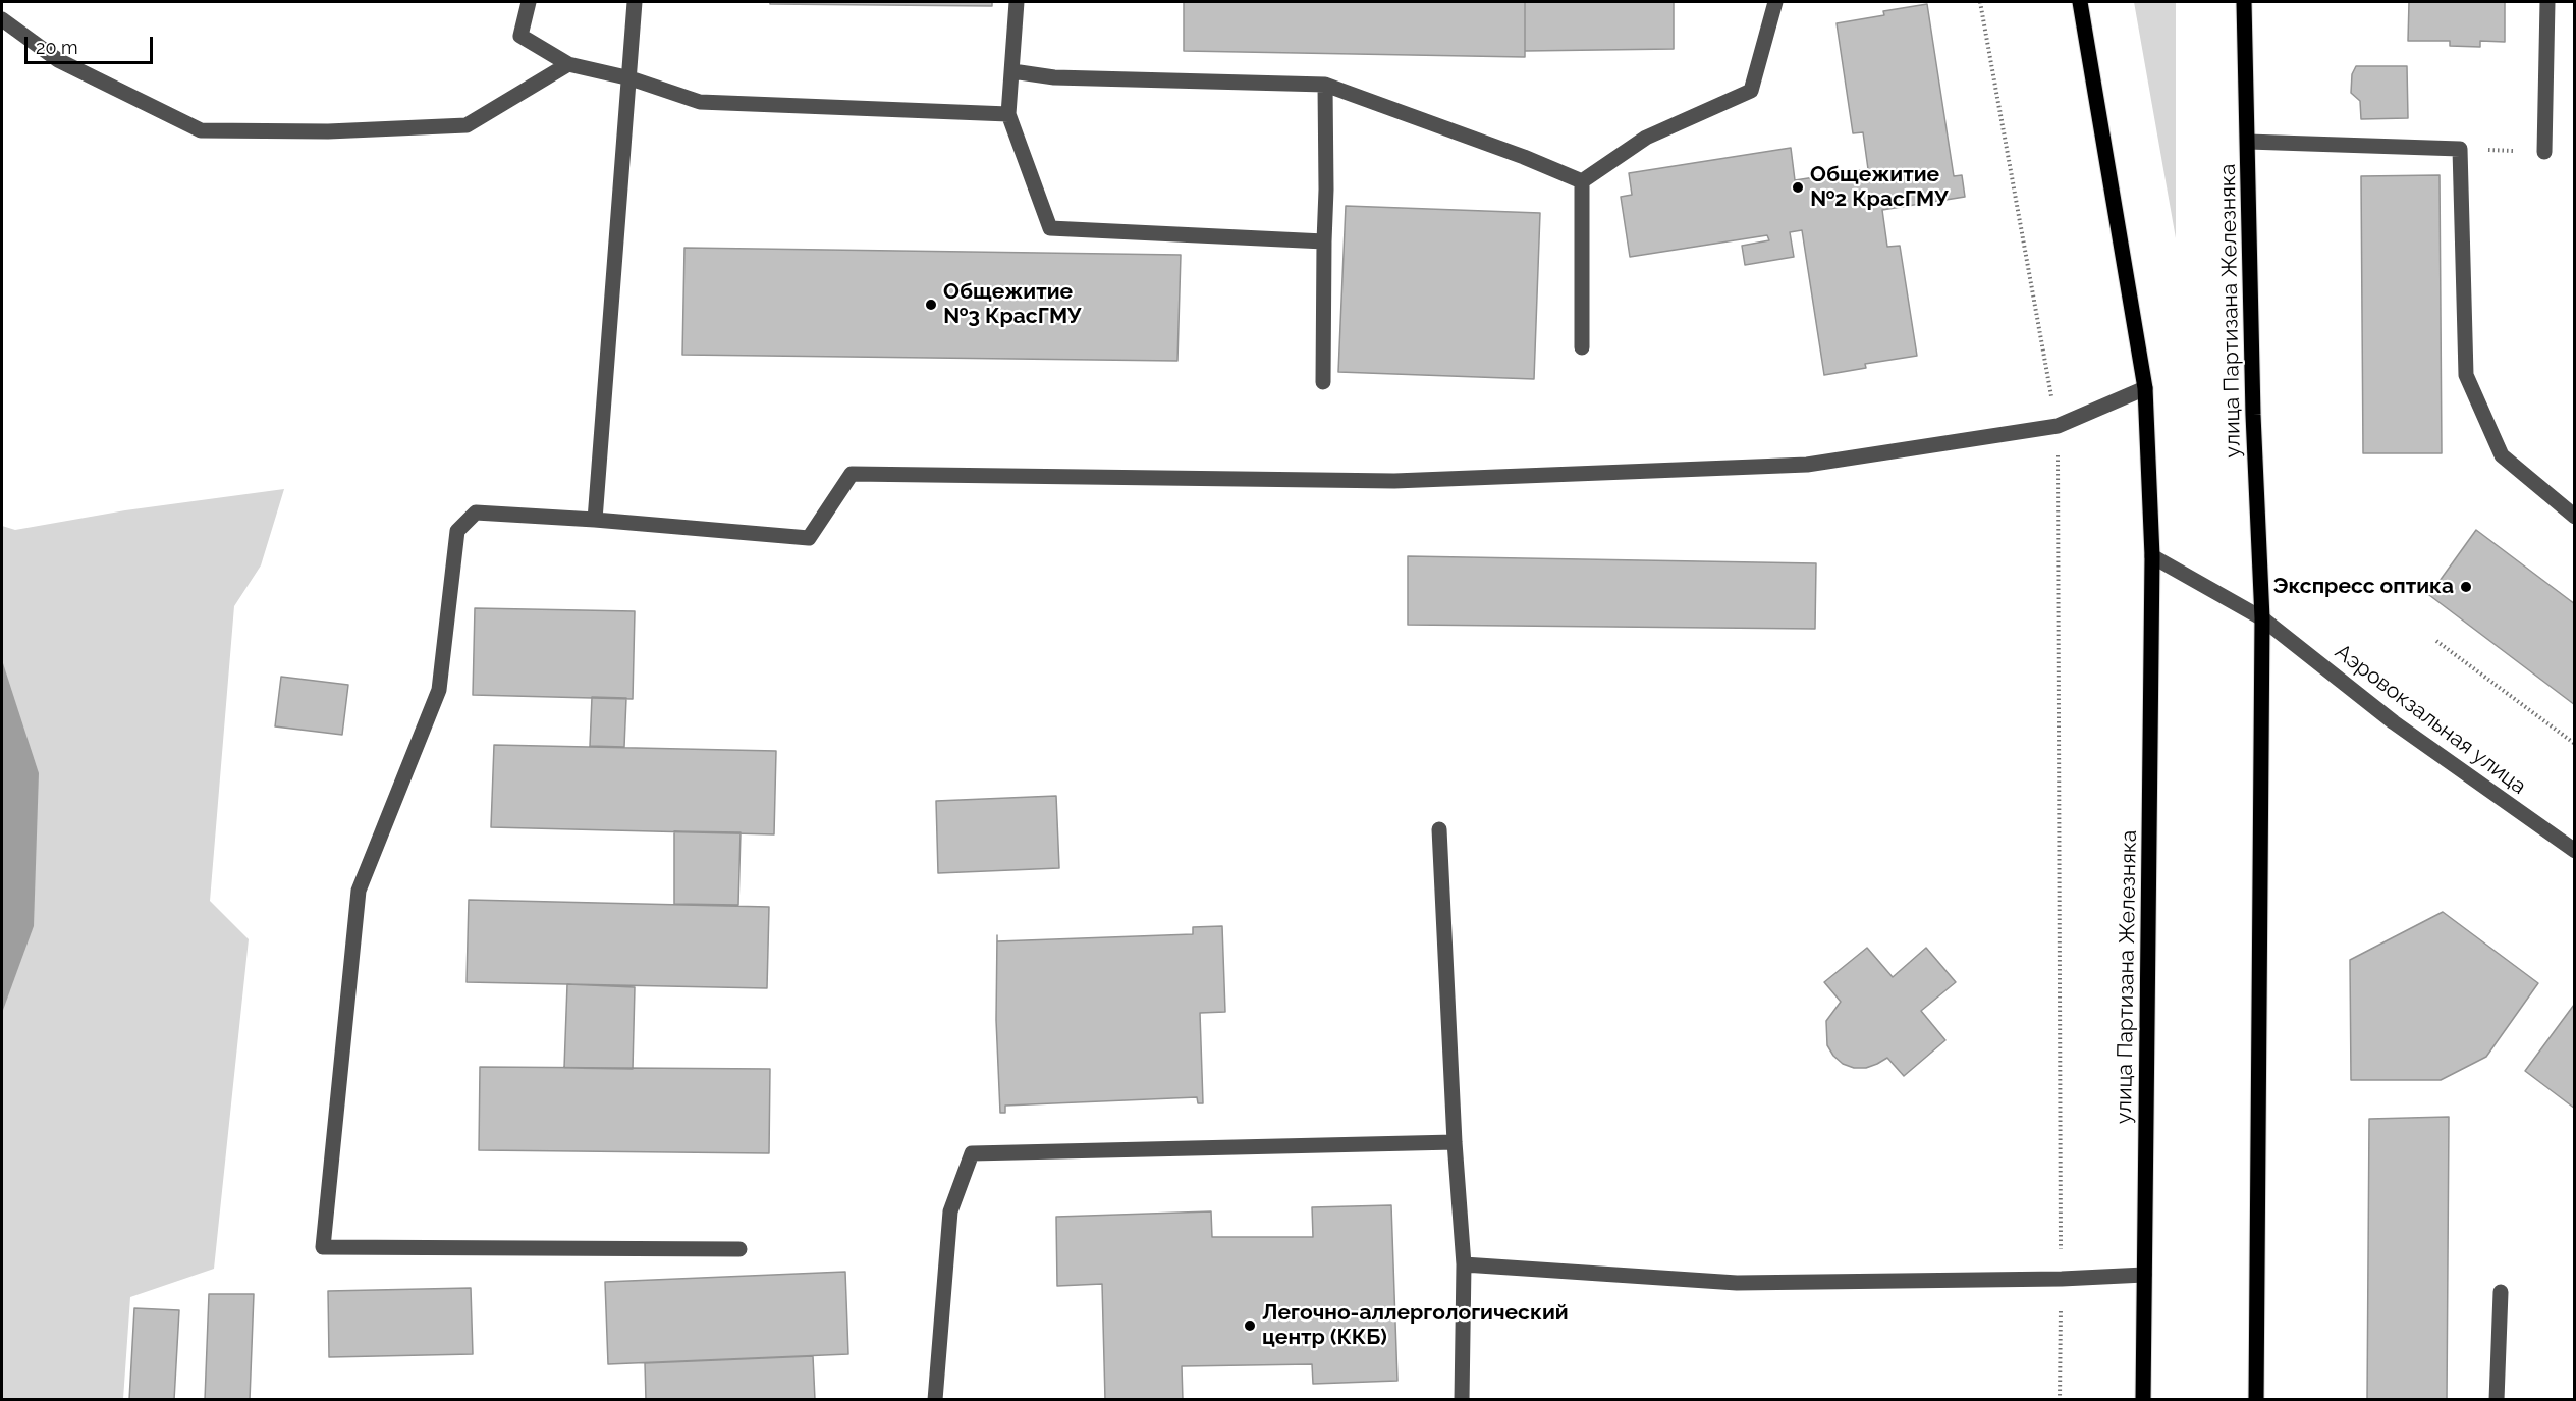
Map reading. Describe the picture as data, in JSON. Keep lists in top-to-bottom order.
{
  "streets": {
    "main road": ["улица Партизана Железняка"],
    "street": ["Аэровокзальная улица"]
  },
  "crossings": [
    ["улица Партизана Железняка", "Аэровокзальная улица"]
  ],
  "places": [
    "Общежитие №2 КрасГМУ",
    "Общежитие №3 КрасГМУ",
    "Экспресс оптика",
    "Легочно-аллергологический центр (ККБ)"
  ],
  "scale_bar": "20 m"
}
